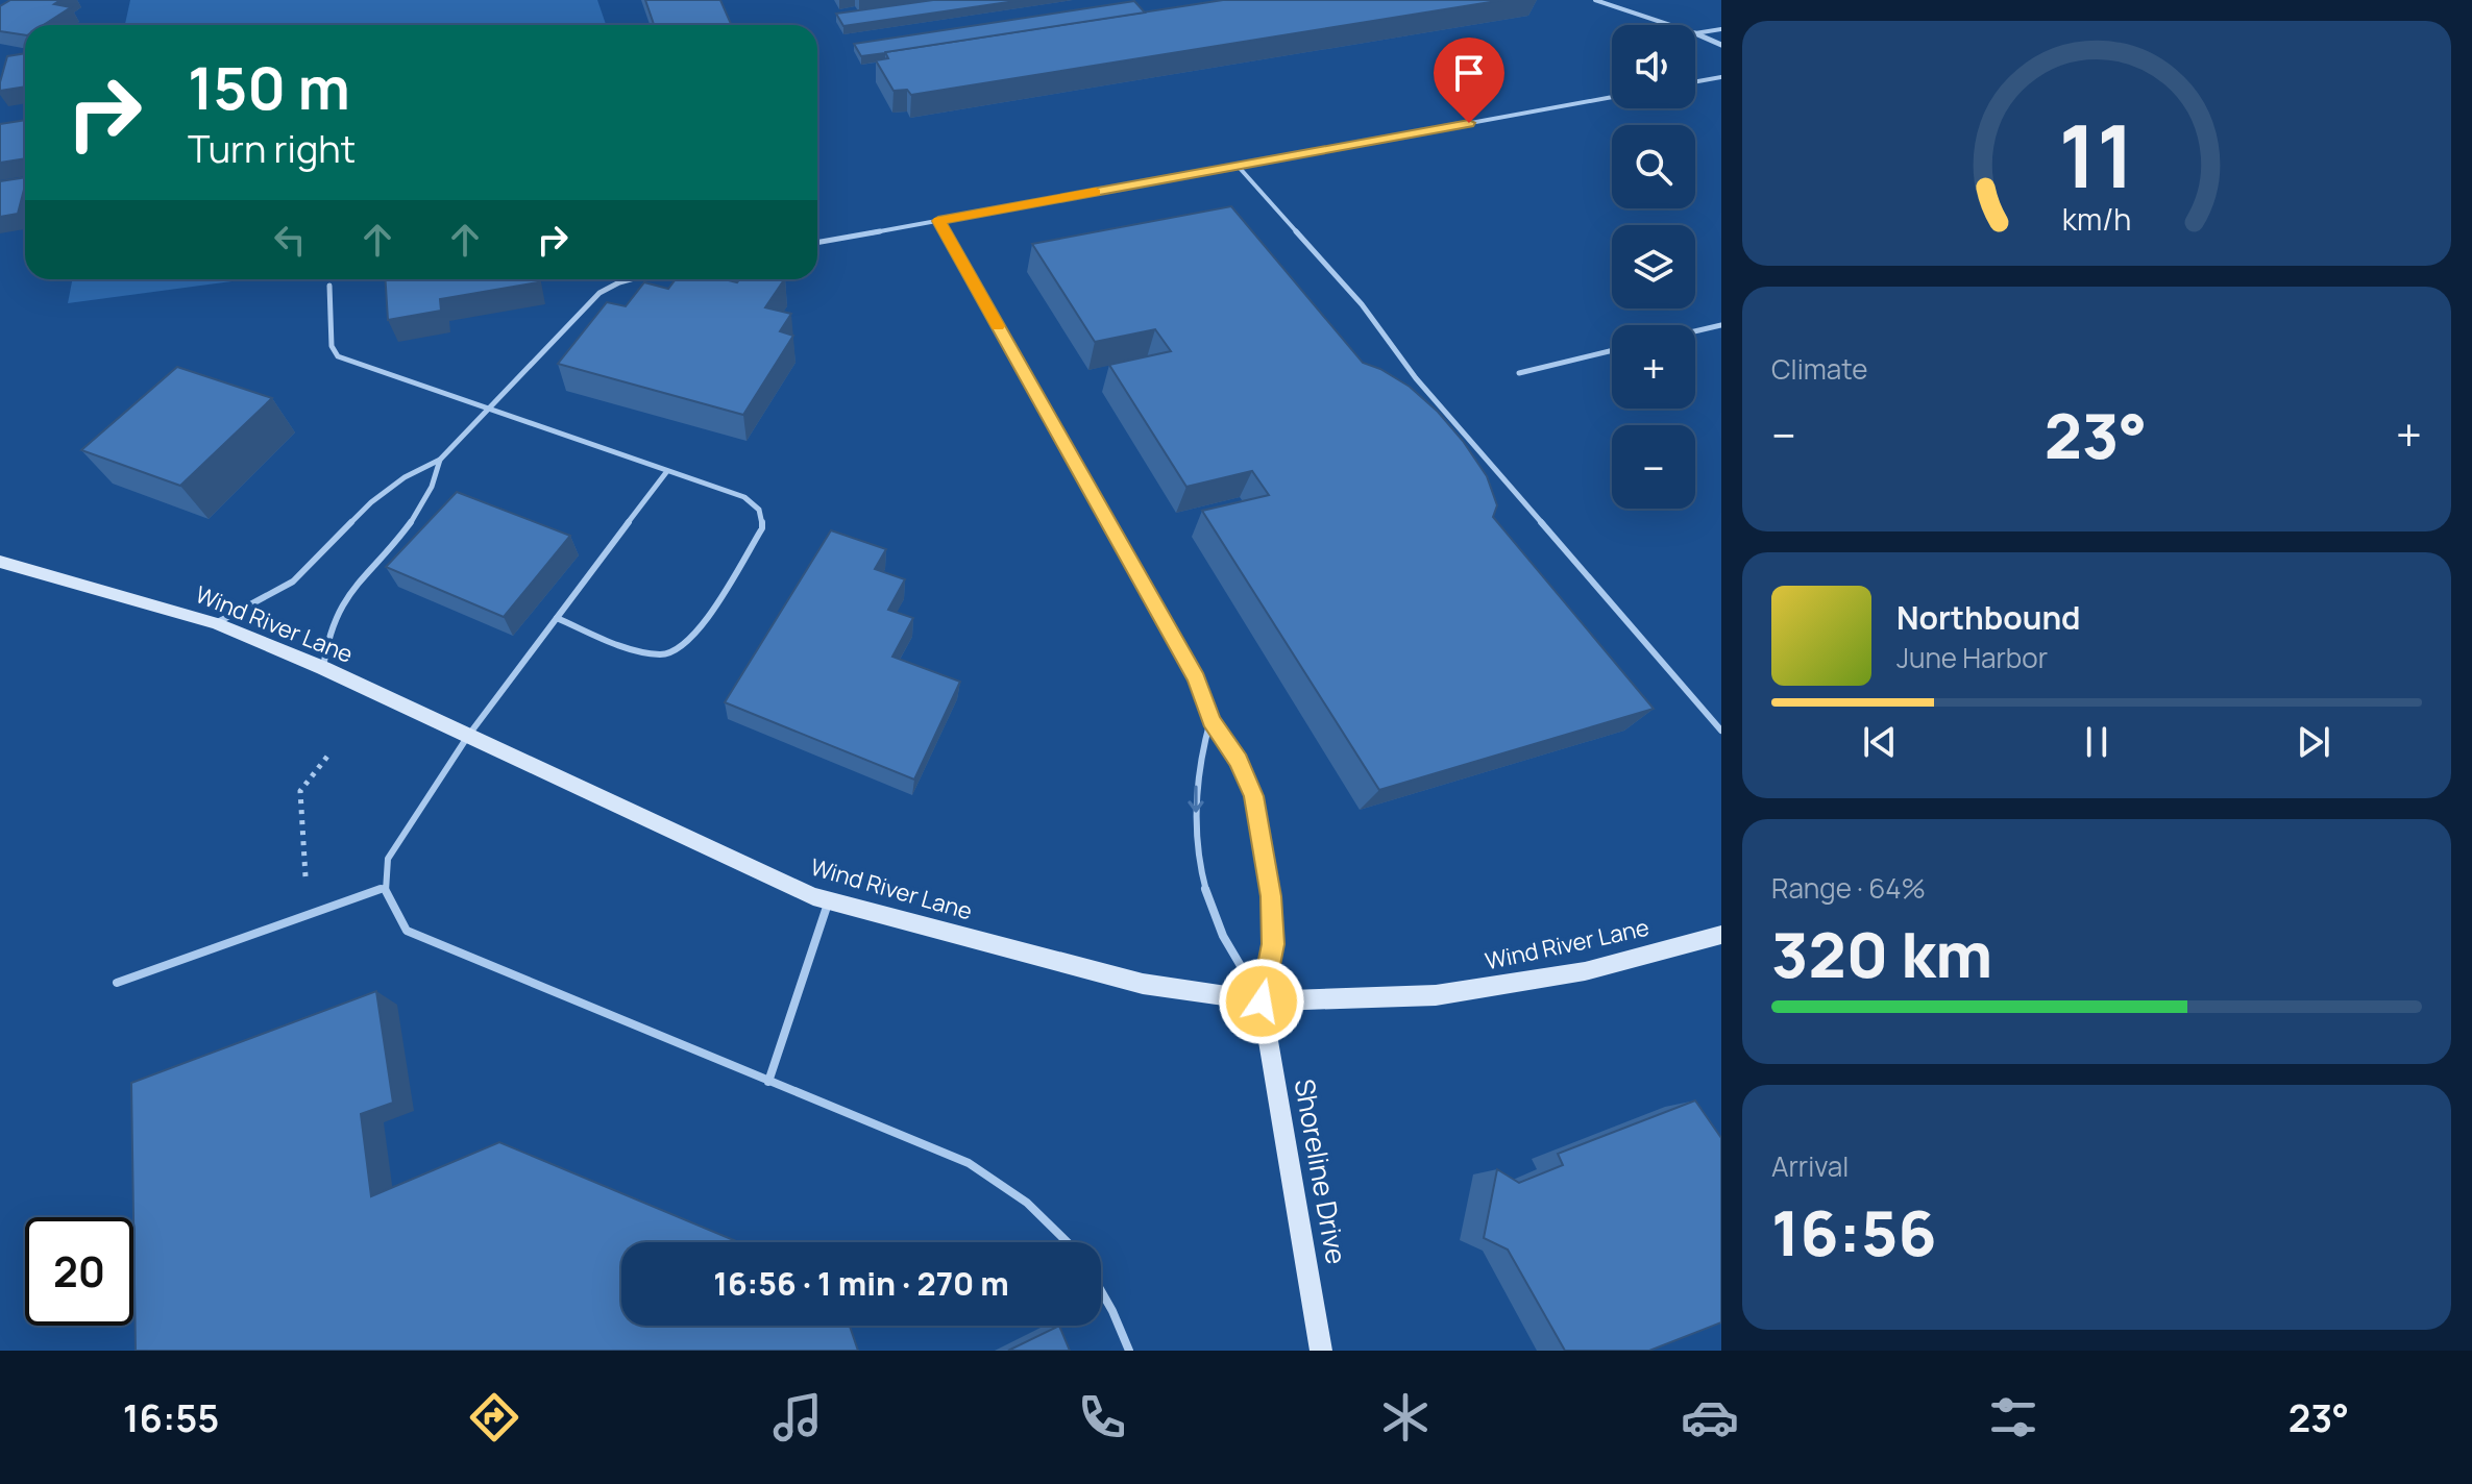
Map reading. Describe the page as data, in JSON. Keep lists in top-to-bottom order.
{
  "streets": {
    "street": ["Wind River Lane", "Shoreline Drive"]
  },
  "crossings": [
    ["Wind River Lane", "Shoreline Drive"]
  ],
  "page": {
    "map_buttons": ["+", "−"],
    "turn": ["150 m", "Turn right"],
    "tile": [
      "Climate",
      ["Range · 64%", "320 km"],
      ["Arrival", "16:56"]
    ],
    "heat": ["−", "23°", "+"],
    "song": ["Northbound", "June Harbor"],
    "limit": "20",
    "trip": "16:56 · 1 min · 270 m",
    "tabs": ["16:55", "23°"],
    "gauge": ["11", "km/h"]
  }
}
